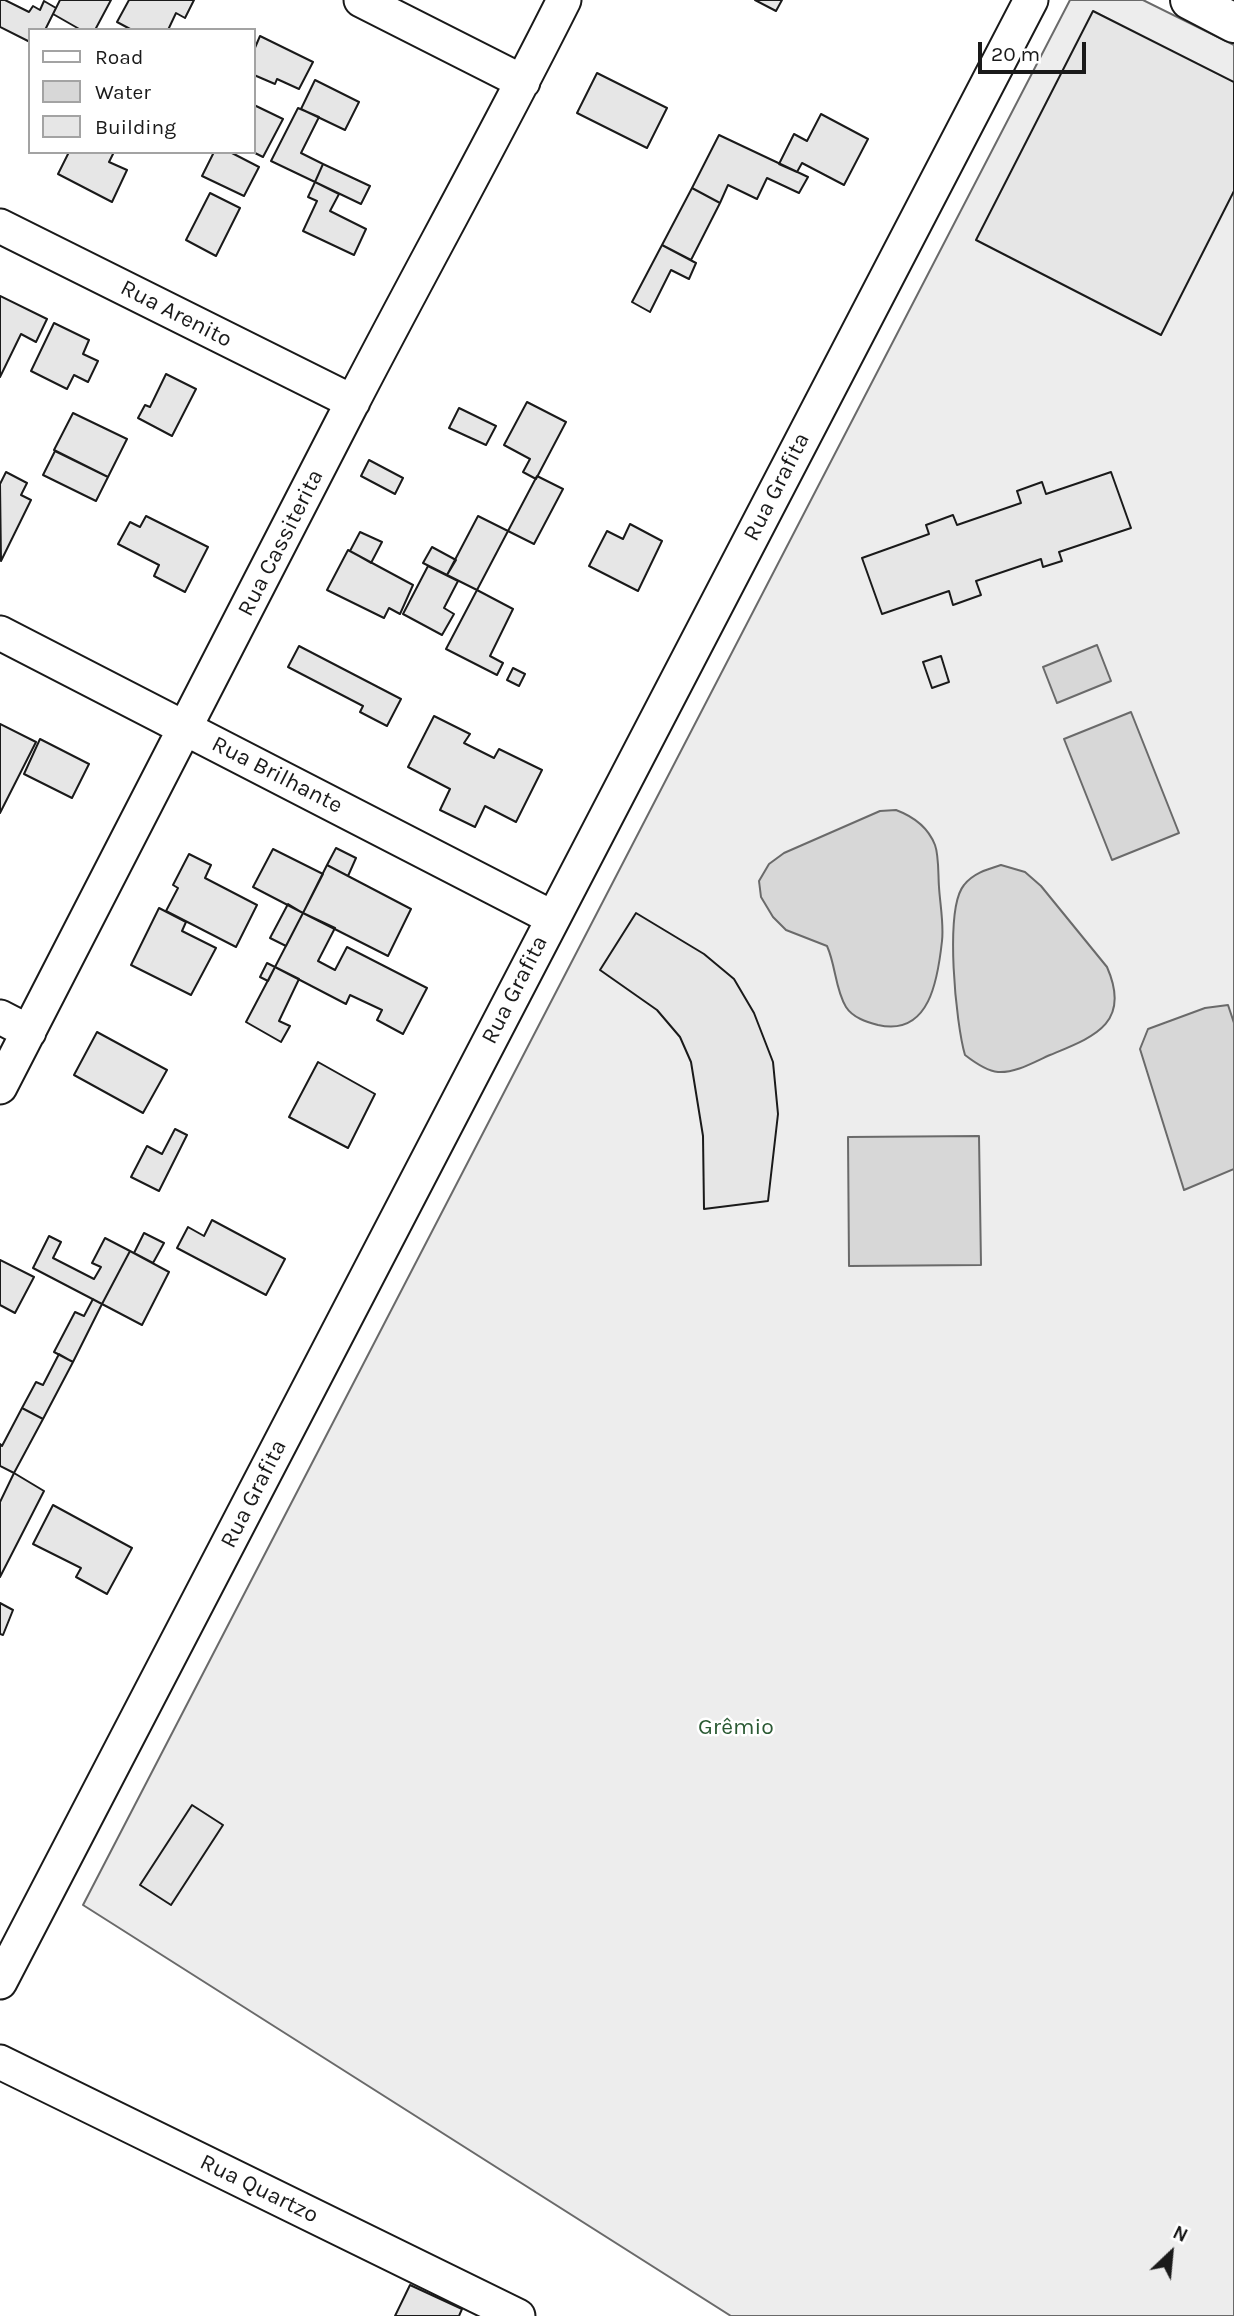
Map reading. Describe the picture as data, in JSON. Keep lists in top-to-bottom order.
{
  "streets": {
    "street": [
      "Rua Arenito",
      "Rua Grafita",
      "Rua Cassiterita",
      "Rua Brilhante",
      "Rua Quartzo"
    ]
  },
  "crossings": [
    ["Rua Arenito", "Rua Cassiterita"],
    ["Rua Grafita", "Rua Brilhante"],
    ["Rua Cassiterita", "Rua Brilhante"]
  ],
  "parks": ["Grêmio"],
  "legend": ["Road", "Water", "Building"],
  "scale_bar": "20 m",
  "north": "top right"
}
